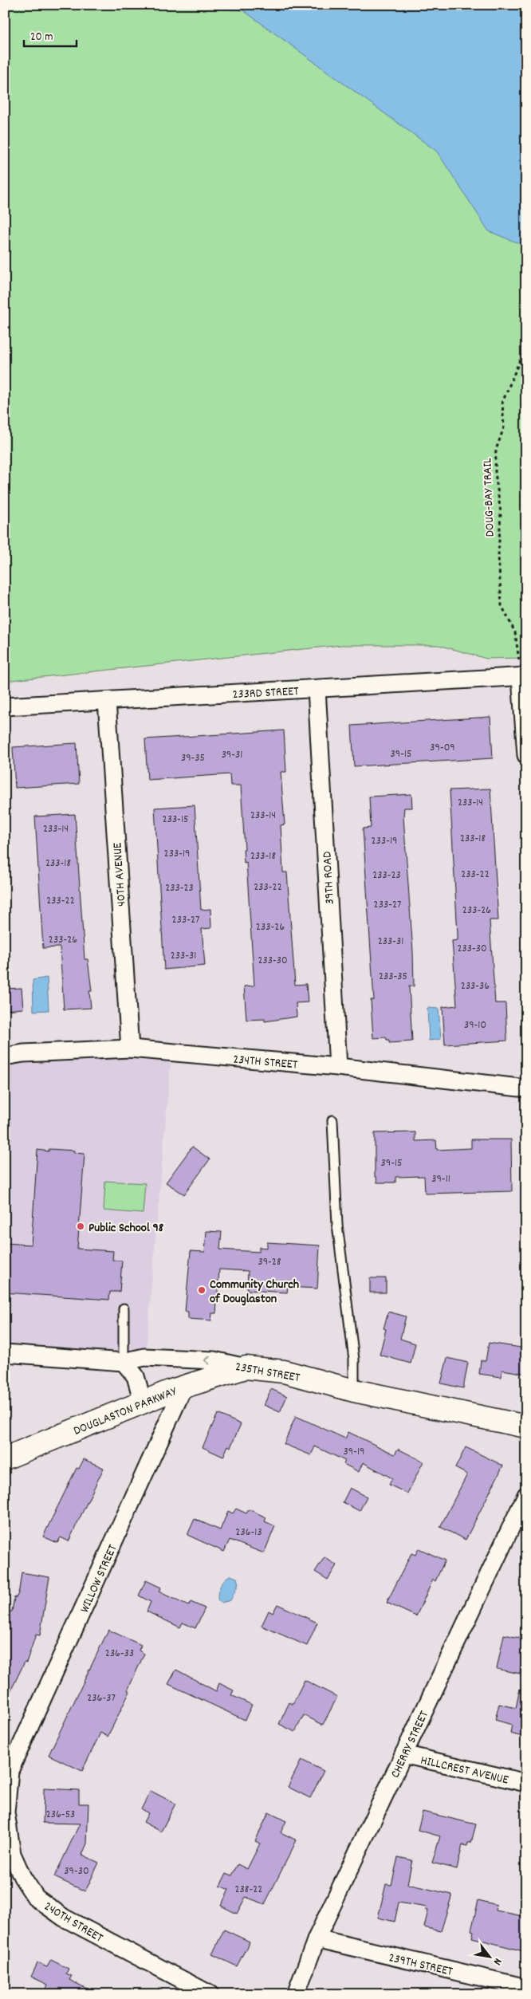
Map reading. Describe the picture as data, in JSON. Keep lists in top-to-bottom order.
{
  "streets": {
    "main road": ["235TH STREET", "DOUGLASTON PARKWAY"],
    "street": [
      "233RD STREET",
      "40TH AVENUE",
      "39TH ROAD",
      "234TH STREET",
      "WILLOW STREET",
      "CHERRY STREET",
      "HILLCREST AVENUE",
      "240TH STREET",
      "239TH STREET"
    ],
    "path": ["DOUG-BAY TRAIL"]
  },
  "crossings": [
    ["DOUG-BAY TRAIL", "233RD STREET"],
    ["233RD STREET", "40TH AVENUE"],
    ["233RD STREET", "39TH ROAD"],
    ["40TH AVENUE", "234TH STREET"],
    ["39TH ROAD", "234TH STREET"],
    ["235TH STREET", "DOUGLASTON PARKWAY"],
    ["DOUGLASTON PARKWAY", "WILLOW STREET"],
    ["WILLOW STREET", "240TH STREET"],
    ["CHERRY STREET", "HILLCREST AVENUE"],
    ["CHERRY STREET", "239TH STREET"]
  ],
  "places": ["Public School 98", "Community Church of Douglaston"],
  "house_numbers": [
    "39-09",
    "39-15",
    "39-31",
    "39-35",
    "233-14",
    "233-14",
    "233-15",
    "233-14",
    "233-18",
    "233-19",
    "233-19",
    "233-18",
    "233-18",
    "233-22",
    "233-23",
    "233-22",
    "233-23",
    "233-22",
    "233-27",
    "233-26",
    "233-27",
    "233-26",
    "233-26",
    "233-31",
    "233-30",
    "233-31",
    "233-30",
    "233-35",
    "233-36",
    "39-10",
    "39-15",
    "39-11",
    "39-28",
    "39-19",
    "236-13",
    "236-33",
    "236-37",
    "236-53",
    "39-30",
    "238-22"
  ],
  "scale_bar": "20 m",
  "north": "bottom right"
}
